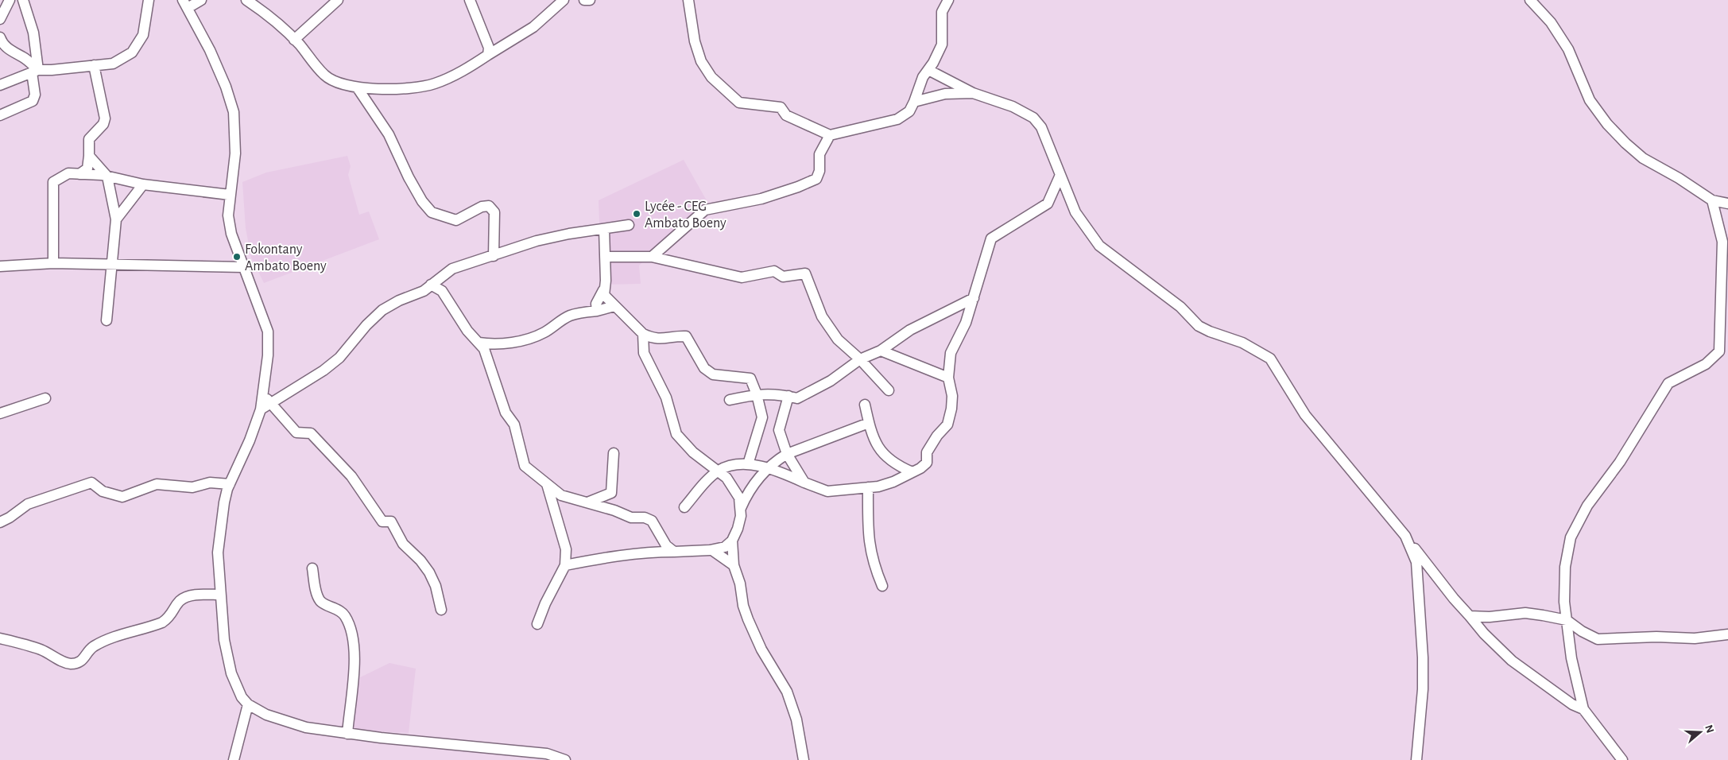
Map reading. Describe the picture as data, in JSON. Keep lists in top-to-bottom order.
{
  "places": ["Lycée - CEG Ambato Boeny", "Fokontany Ambato Boeny"],
  "north": "right"
}
